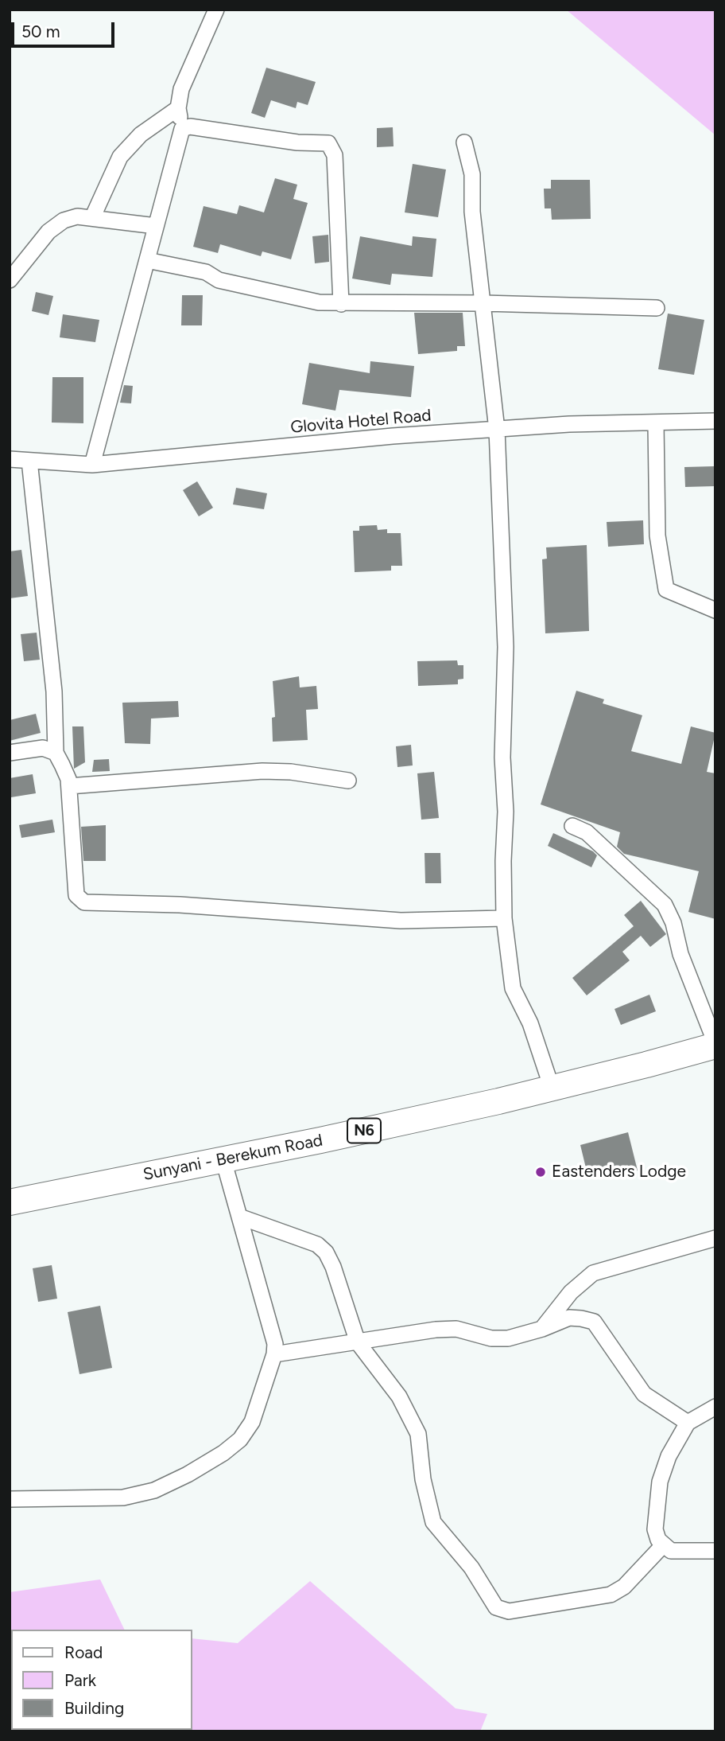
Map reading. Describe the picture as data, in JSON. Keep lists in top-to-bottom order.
{
  "streets": {
    "main road": ["N6", "Sunyani - Berekum Road"],
    "street": ["Glovita Hotel Road"]
  },
  "places": ["Eastenders Lodge"],
  "legend": ["Road", "Park", "Building"],
  "scale_bar": "50 m"
}
